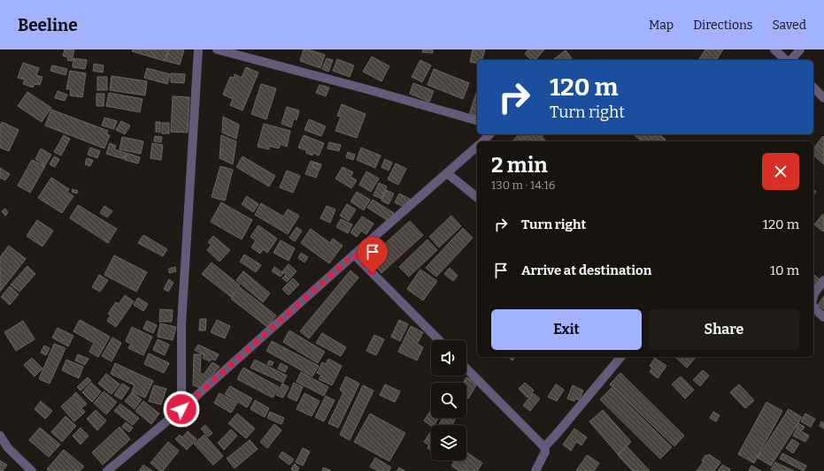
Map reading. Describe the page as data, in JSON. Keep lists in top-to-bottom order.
{
  "page": {
    "header": "Beeline",
    "nav": ["Map", "Directions", "Saved"],
    "turn": ["120 m", "Turn right"],
    "heading": ["2 min", "130 m · 14:16"],
    "list": [
      {
        "name": "Turn right",
        "value": "120 m"
      },
      {
        "name": "Arrive at destination",
        "value": "10 m"
      }
    ],
    "buttons": ["Exit", "Share"]
  }
}
